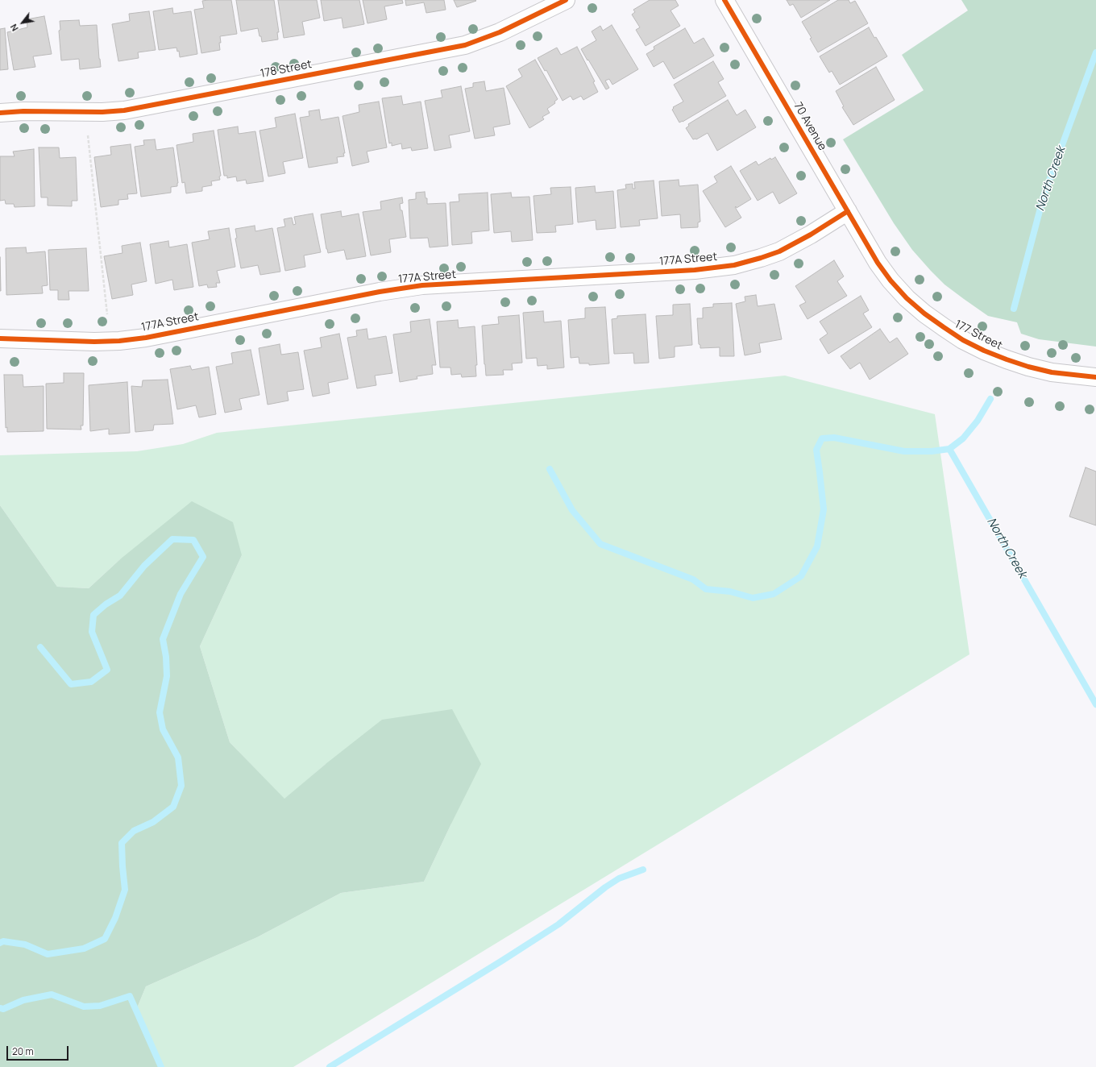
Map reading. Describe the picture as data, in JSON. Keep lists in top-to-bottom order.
{
  "streets": {
    "street": [
      "178 Street",
      "70 Avenue",
      "177A Street",
      "177 Street"
    ]
  },
  "crossings": [
    ["70 Avenue", "177A Street"],
    ["70 Avenue", "177 Street"]
  ],
  "water": ["North Creek"],
  "scale_bar": "20 m",
  "north": "bottom left"
}
